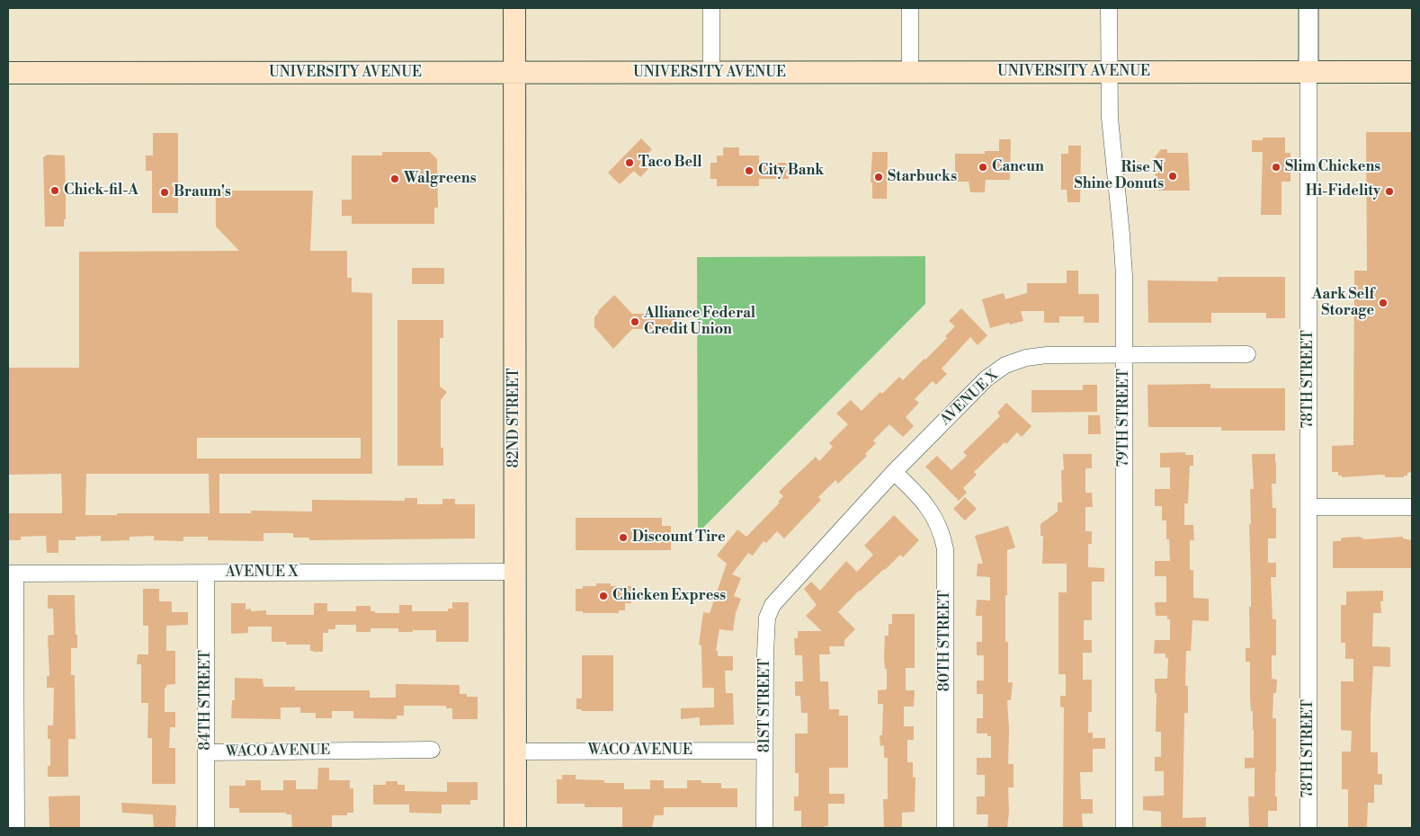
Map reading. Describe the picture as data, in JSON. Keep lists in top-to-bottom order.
{
  "streets": {
    "main road": ["UNIVERSITY AVENUE", "82ND STREET"],
    "street": [
      "78TH STREET",
      "AVENUE X",
      "79TH STREET",
      "80TH STREET",
      "84TH STREET",
      "81ST STREET",
      "WACO AVENUE"
    ]
  },
  "crossings": [
    ["UNIVERSITY AVENUE", "78TH STREET"],
    ["UNIVERSITY AVENUE", "82ND STREET"],
    ["UNIVERSITY AVENUE", "79TH STREET"],
    ["AVENUE X", "82ND STREET"],
    ["AVENUE X", "79TH STREET"],
    ["AVENUE X", "80TH STREET"],
    ["AVENUE X", "84TH STREET"],
    ["AVENUE X", "81ST STREET"],
    ["82ND STREET", "WACO AVENUE"],
    ["84TH STREET", "WACO AVENUE"],
    ["81ST STREET", "WACO AVENUE"]
  ],
  "places": [
    "Taco Bell",
    "Cancun",
    "Slim Chickens",
    "City Bank",
    "Rise N Shine Donuts",
    "Starbucks",
    "Walgreens",
    "Chick-fil-A",
    "Hi-Fidelity",
    "Braum's",
    "Aark Self Storage",
    "Alliance Federal Credit Union",
    "Discount Tire",
    "Chicken Express"
  ]
}
